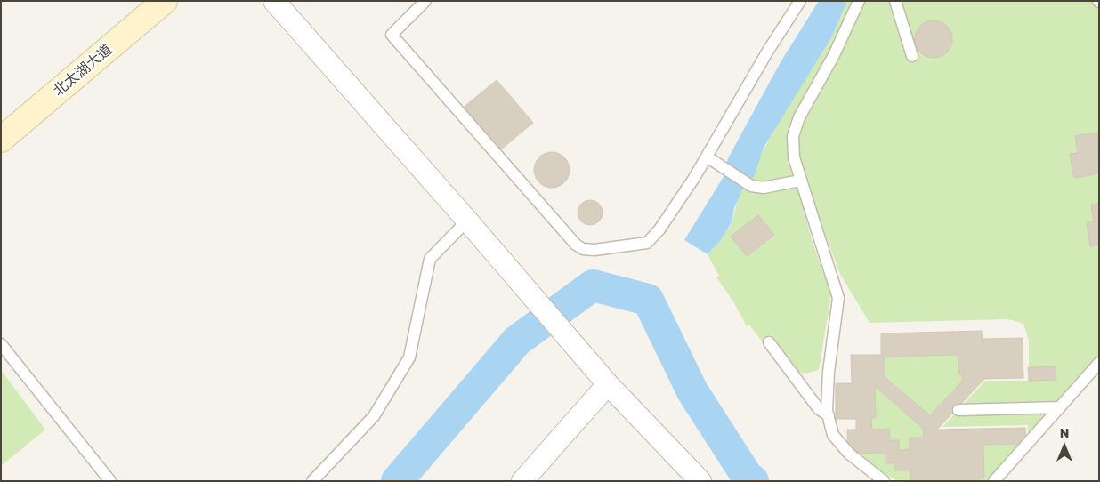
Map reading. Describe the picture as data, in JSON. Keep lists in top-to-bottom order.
{
  "streets": {
    "main road": ["北太湖大道"]
  },
  "north": "top"
}
